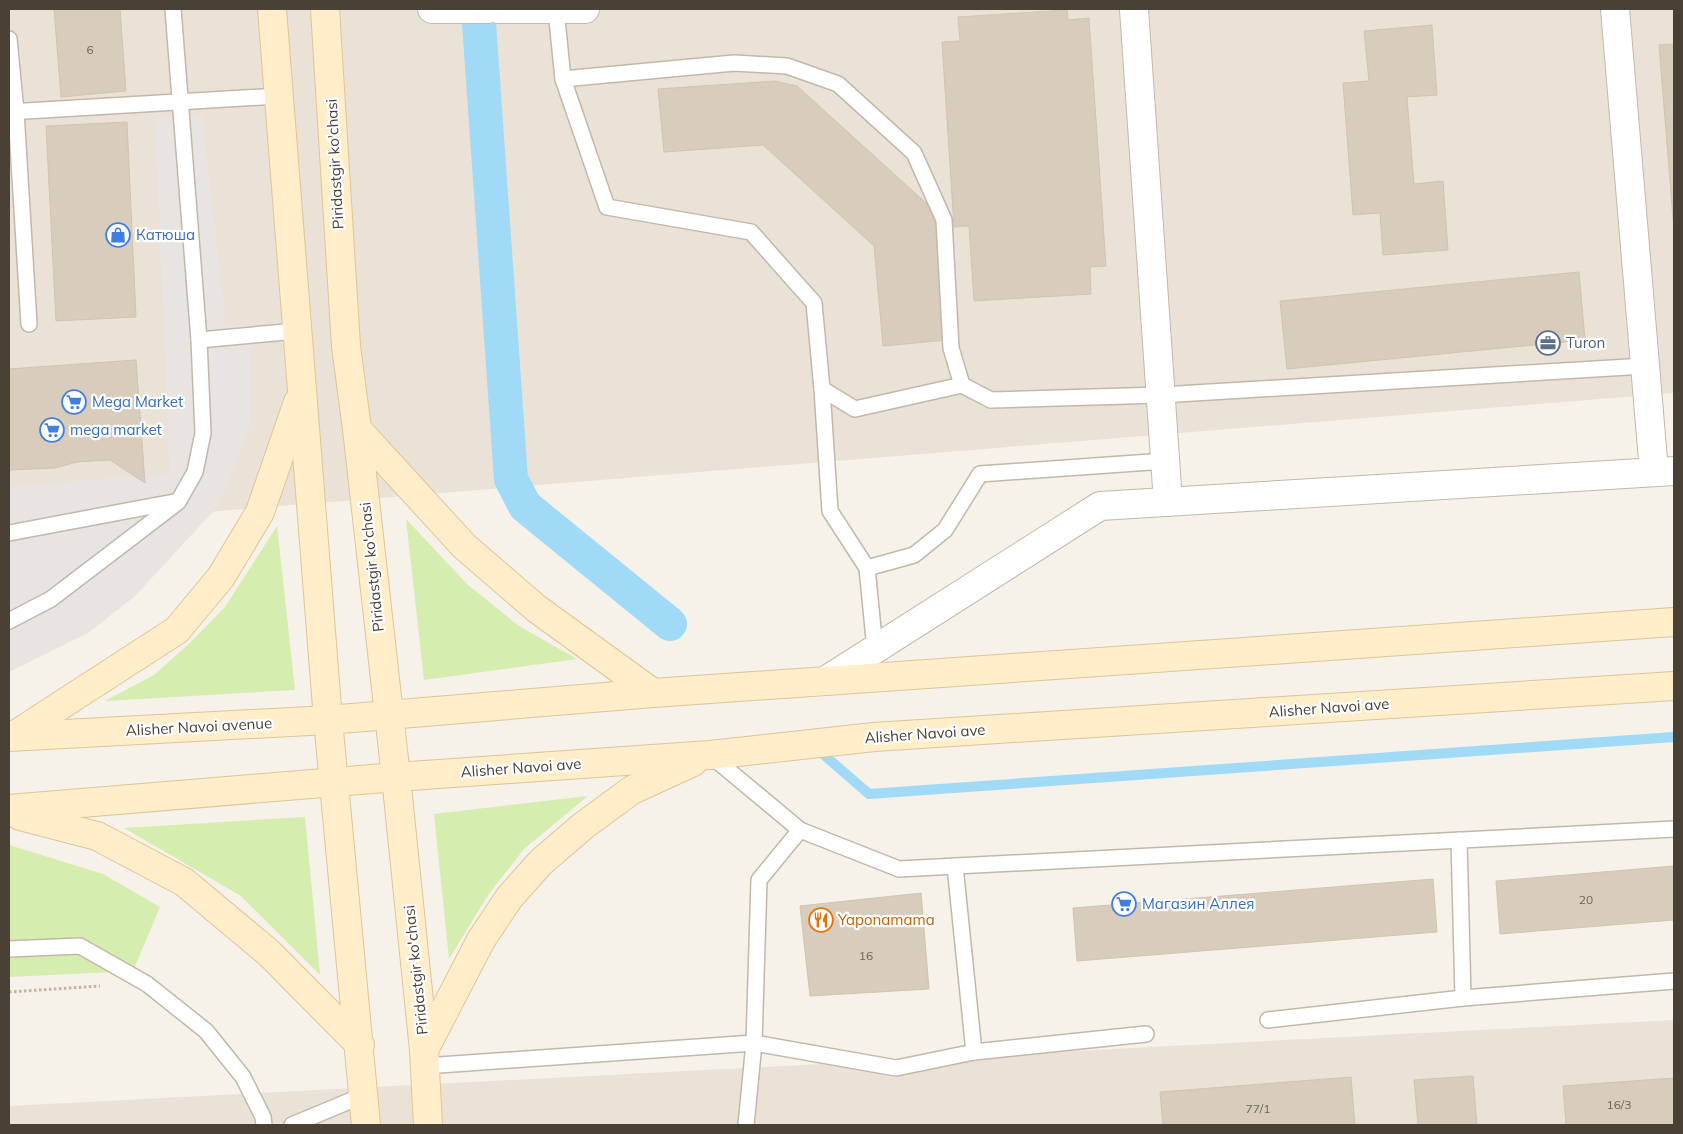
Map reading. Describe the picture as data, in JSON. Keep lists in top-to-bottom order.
{
  "streets": {
    "main road": ["Piridastgir ko'chasi", "Alisher Navoi ave", "Alisher Navoi avenue"]
  },
  "crossings": [
    ["Piridastgir ko'chasi", "Alisher Navoi ave"],
    ["Piridastgir ko'chasi", "Alisher Navoi avenue"]
  ],
  "places": {
    "shop": ["Катюша"],
    "office": ["Turon"],
    "supermarket": ["Mega Market", "mega market", "Магазин Аллея"],
    "restaurant": ["Yaponamama"]
  },
  "house_numbers": [
    "6",
    "20",
    "16",
    "16/3",
    "77/1"
  ]
}
